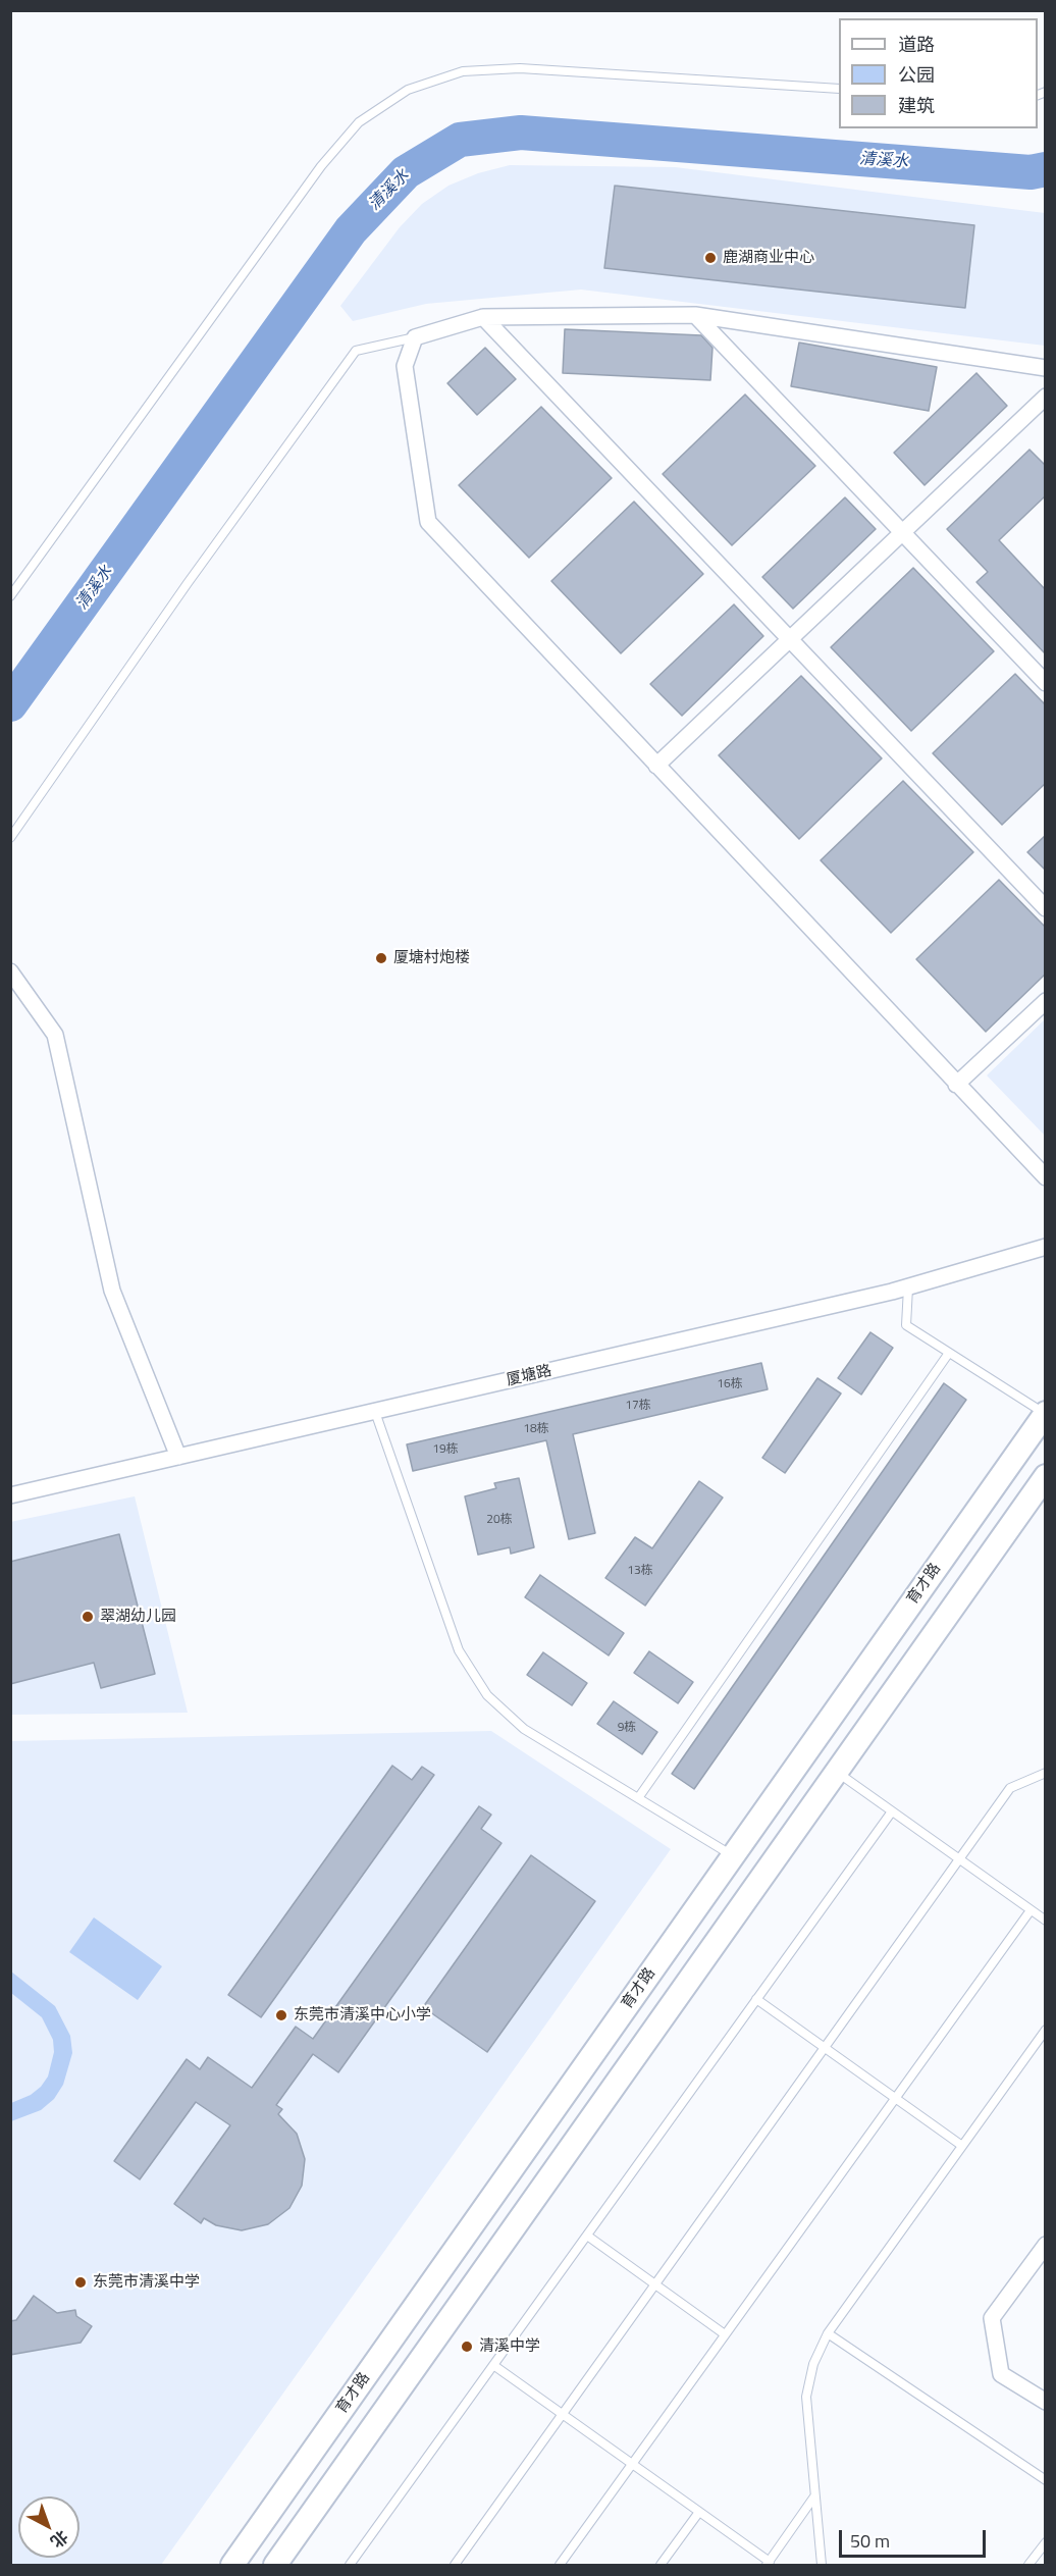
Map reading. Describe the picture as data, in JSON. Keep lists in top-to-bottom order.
{
  "streets": {
    "main road": ["育才路"],
    "street": ["厦塘路"]
  },
  "water": ["清溪水"],
  "places": [
    "鹿湖商业中心",
    "厦塘村炮楼",
    "翠湖幼儿园",
    "东莞市清溪中心小学",
    "东莞市清溪中学",
    "清溪中学"
  ],
  "house_numbers": [
    "16栋",
    "17栋",
    "18栋",
    "19栋",
    "20栋",
    "13栋",
    "9栋"
  ],
  "legend": ["道路", "公园", "建筑"],
  "scale_bar": "50 m",
  "north": "bottom right"
}
